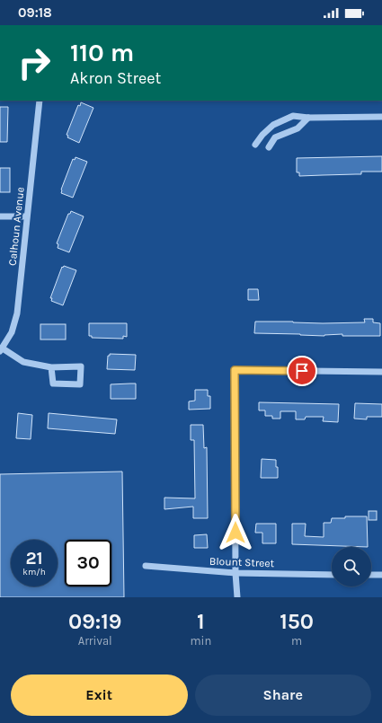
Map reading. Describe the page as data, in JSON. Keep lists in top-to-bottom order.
{
  "streets": {
    "street": ["Calhoun Avenue", "Blount Street"]
  },
  "page": {
    "status": "09:18",
    "turn": ["110 m", "Akron Street"],
    "speed": "21 km/h",
    "limit": "30",
    "eta": [
      "09:19",
      "Arrival",
      "1",
      "min",
      "150",
      "m"
    ],
    "buttons": ["Exit", "Share"]
  }
}
